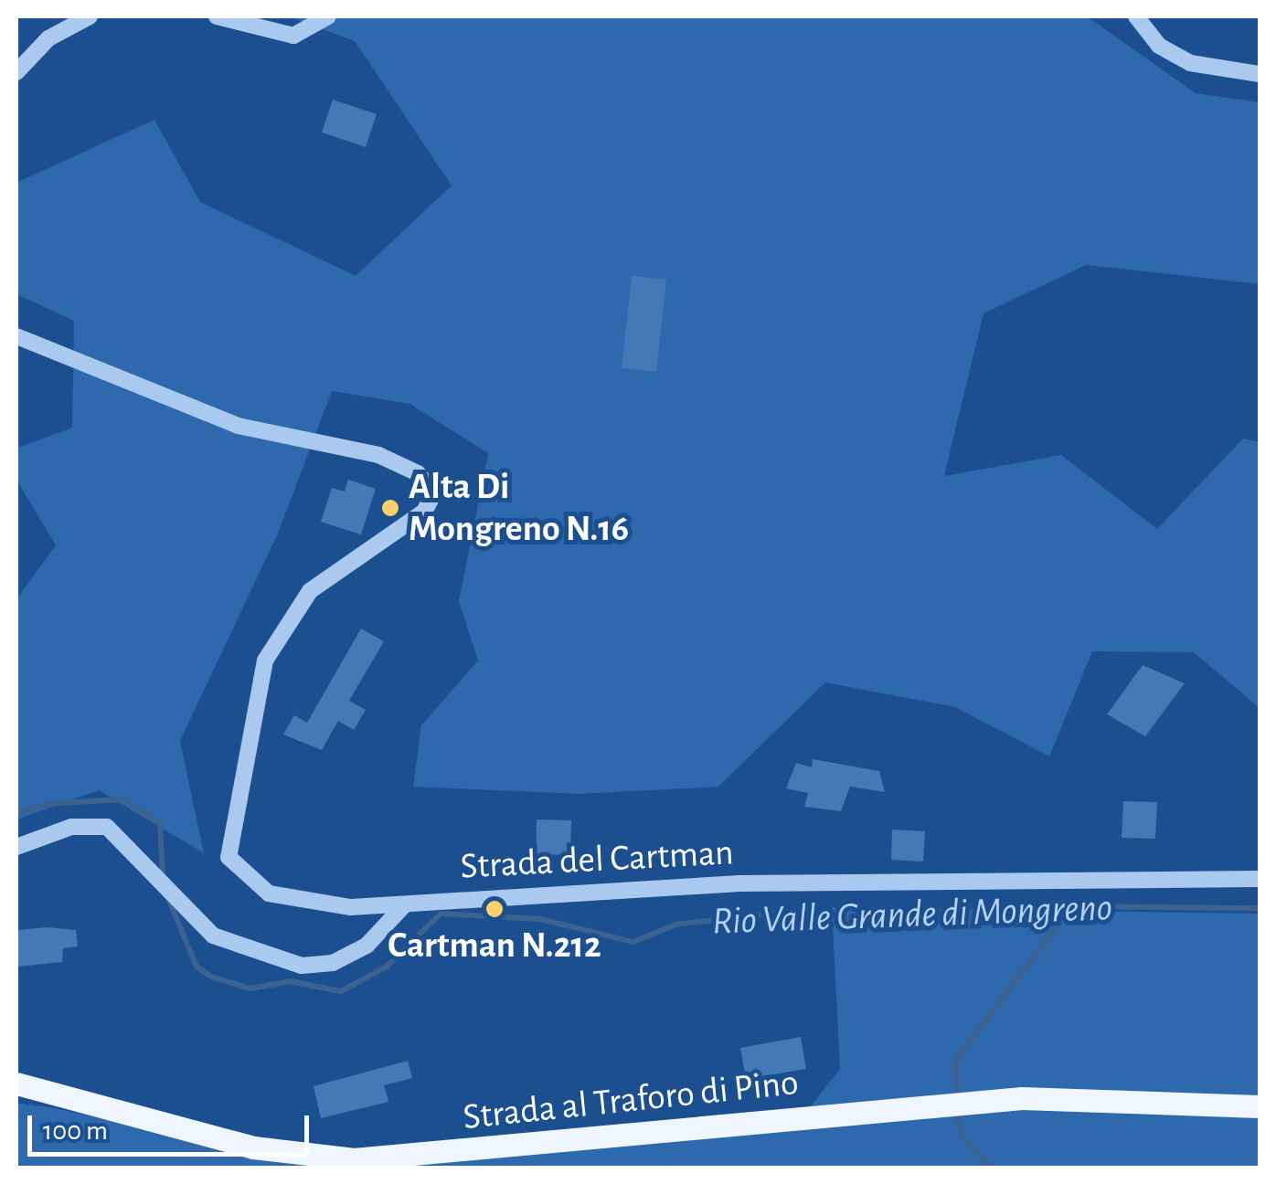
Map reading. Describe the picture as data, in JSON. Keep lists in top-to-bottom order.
{
  "streets": {
    "main road": ["Strada al Traforo di Pino"],
    "street": ["Strada del Cartman"]
  },
  "water": ["Rio Valle Grande di Mongreno"],
  "places": ["Alta Di Mongreno N.16", "Cartman N.212"],
  "scale_bar": "100 m"
}
